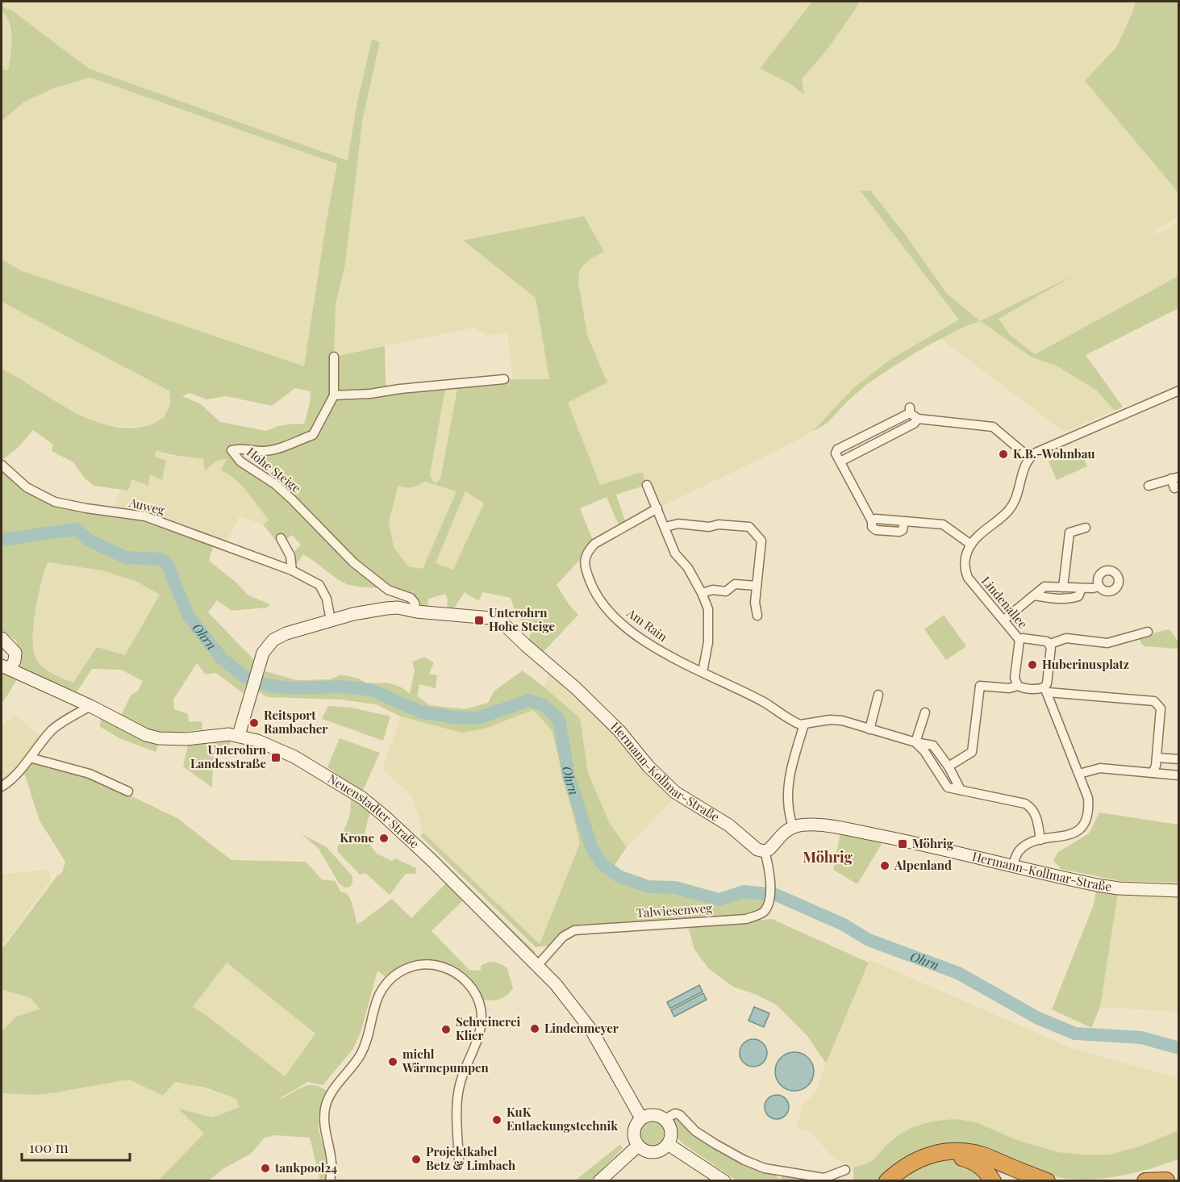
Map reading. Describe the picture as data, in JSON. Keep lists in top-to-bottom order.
{
  "streets": {
    "street": [
      "Hohe Steige",
      "Auweg",
      "Lindenallee",
      "Am Rain",
      "Hermann-Kollmar-Straße",
      "Neuenstadter Straße",
      "Talwiesenweg"
    ]
  },
  "crossings": [
    ["Hohe Steige", "Hermann-Kollmar-Straße"],
    ["Auweg", "Hermann-Kollmar-Straße"],
    ["Hermann-Kollmar-Straße", "Neuenstadter Straße"],
    ["Hermann-Kollmar-Straße", "Talwiesenweg"],
    ["Neuenstadter Straße", "Talwiesenweg"]
  ],
  "districts": ["Möhrig"],
  "water": ["Ohrn"],
  "places": {
    "other": [
      "K.B.-Wohnbau",
      "Huberinusplatz",
      "Reitsport Rambacher",
      "Krone",
      "Alpenland",
      "Lindenmeyer",
      "Schreinerei Klier",
      "michl Wärmepumpen",
      "KuK Entlackungstechnik",
      "Projektkabel Betz & Limbach",
      "tankpool24"
    ],
    "transit": ["Unterohrn Hohe Steige", "Unterohrn Landesstraße", "Möhrig"]
  },
  "scale_bar": "100 m"
}
